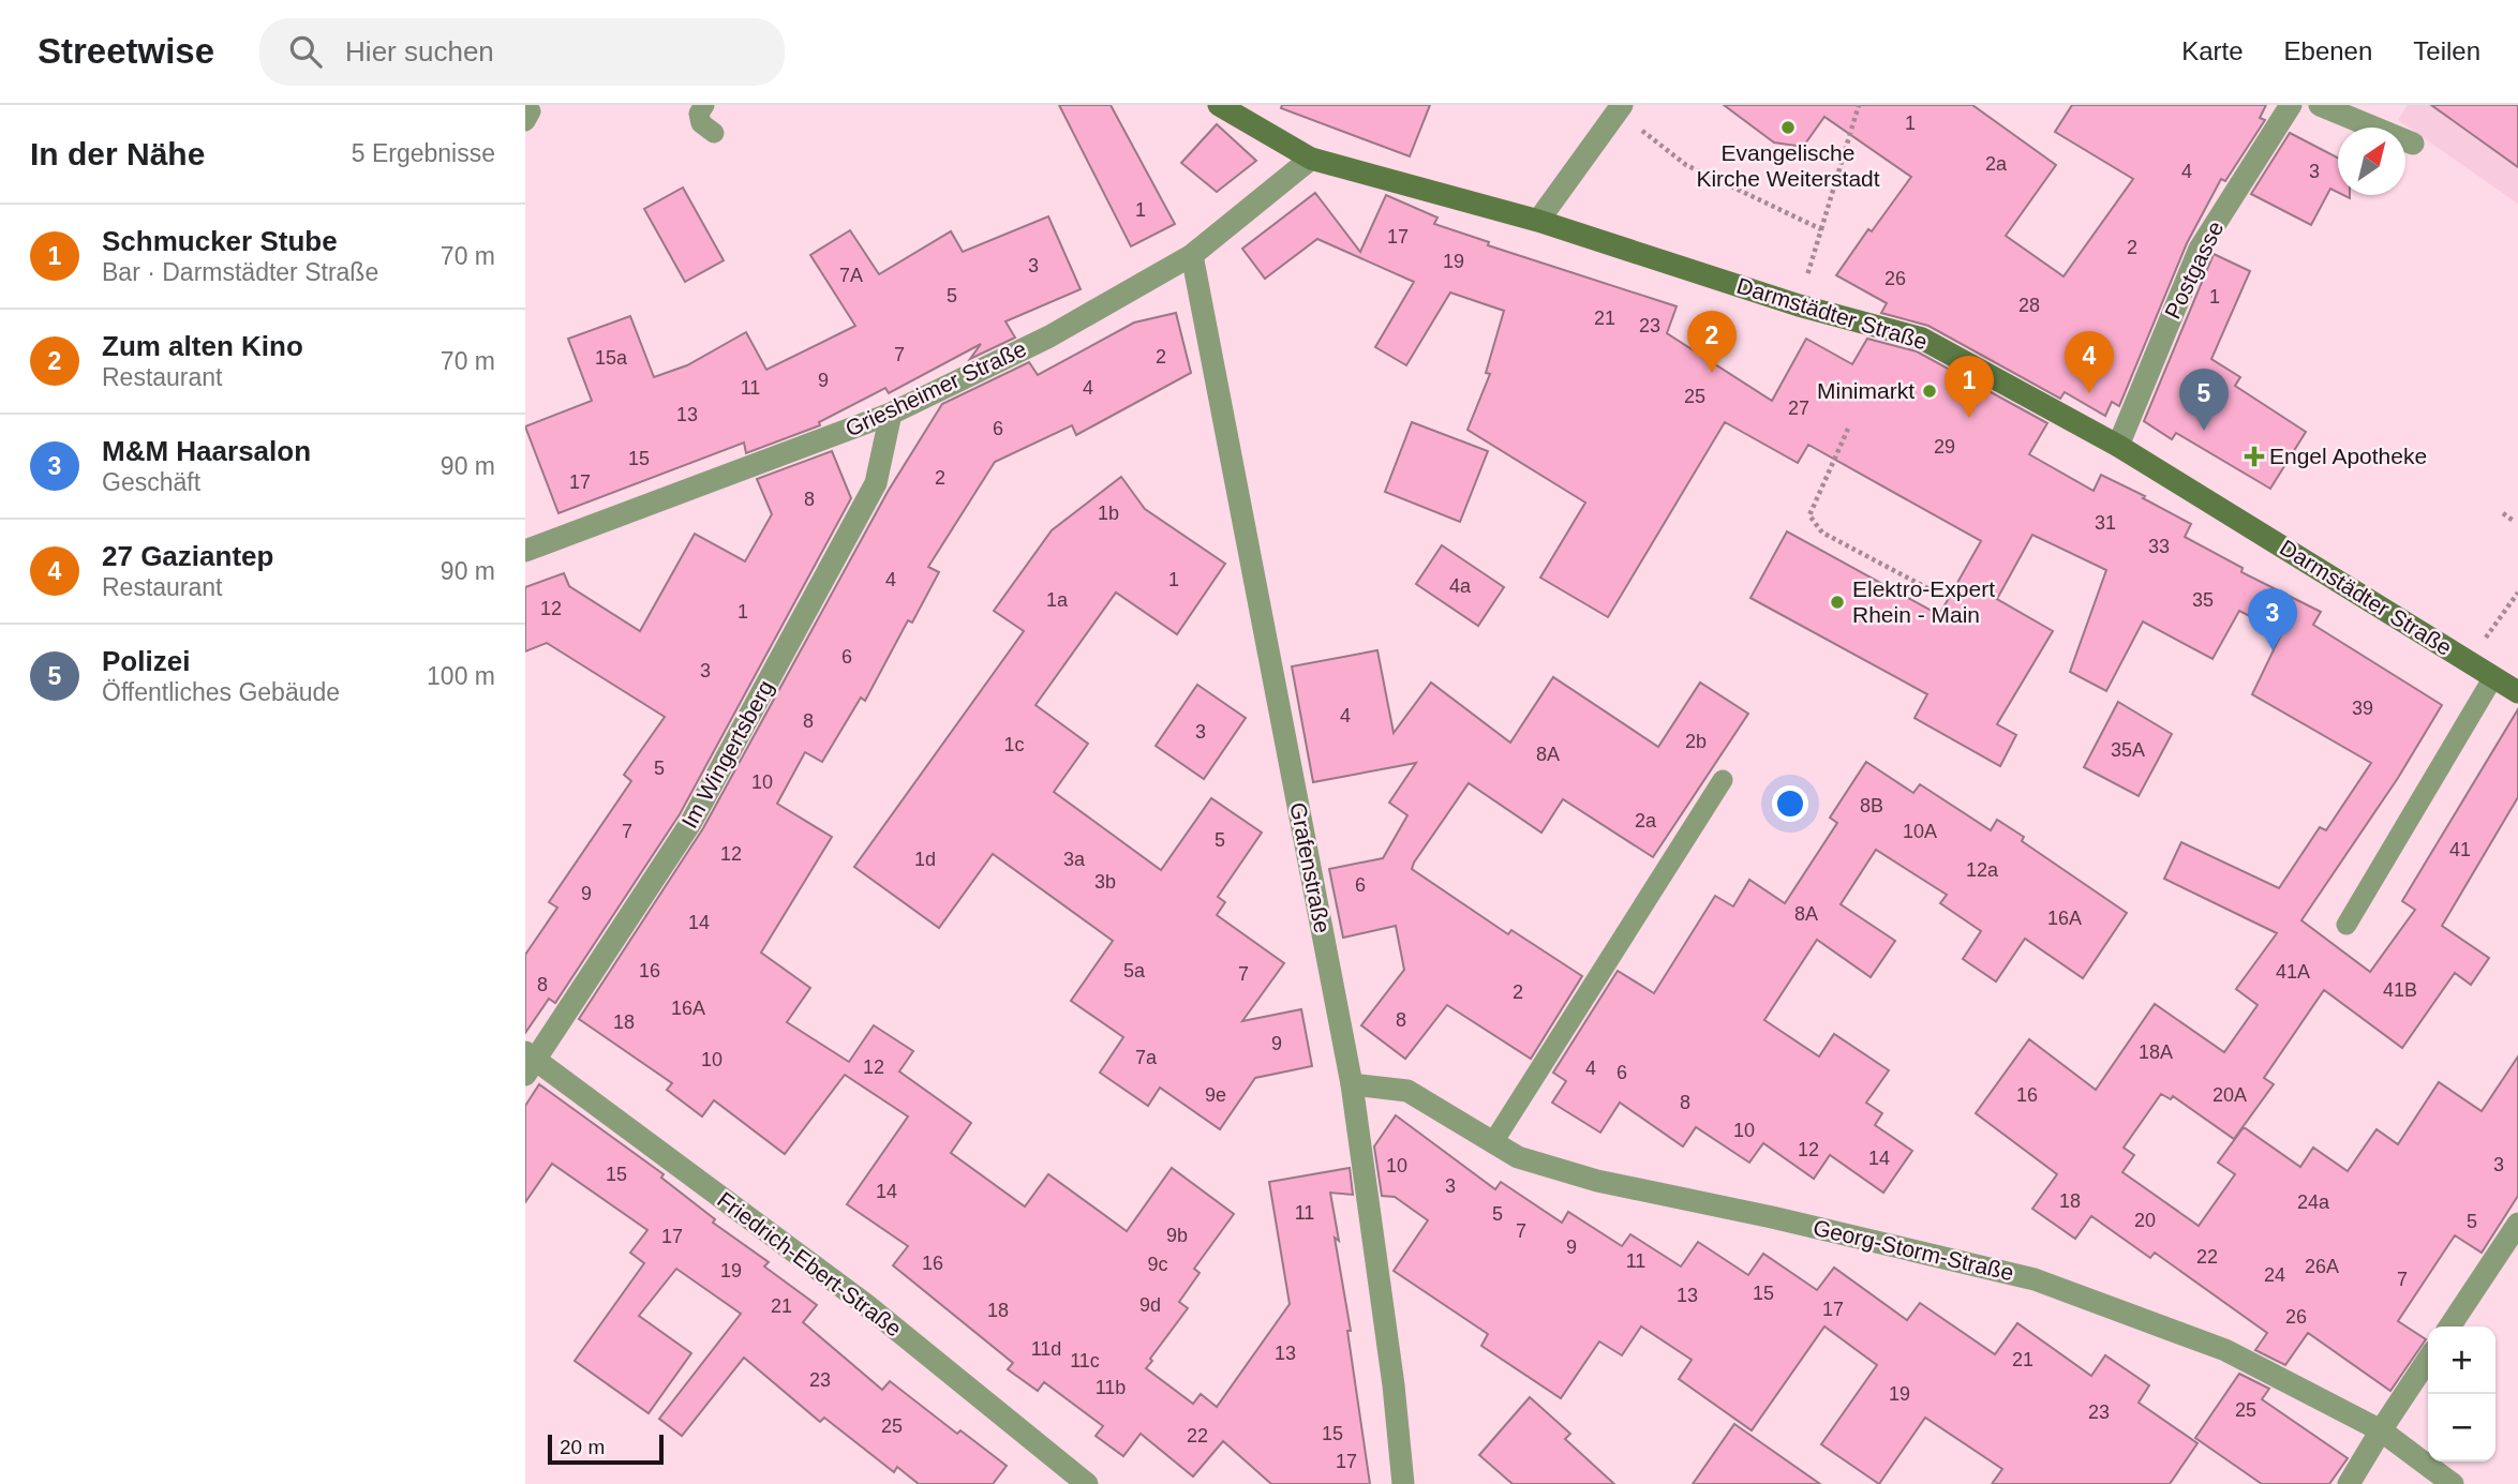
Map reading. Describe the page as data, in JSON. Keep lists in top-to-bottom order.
{
  "streets": {
    "street": [
      "Postgasse",
      "Darmstädter Straße",
      "Griesheimer Straße",
      "Im Wingertsberg",
      "Grafenstraße",
      "Georg-Storm-Straße",
      "Friedrich-Ebert-Straße"
    ]
  },
  "crossings": [
    ["Postgasse", "Darmstädter Straße"],
    ["Darmstädter Straße", "Griesheimer Straße"],
    ["Griesheimer Straße", "Im Wingertsberg"],
    ["Griesheimer Straße", "Grafenstraße"],
    ["Im Wingertsberg", "Friedrich-Ebert-Straße"],
    ["Grafenstraße", "Georg-Storm-Straße"]
  ],
  "places": {
    "other": ["Evangelische Kirche Weiterstadt", "Minimarkt", "Elektro-Expert Rhein - Main"],
    "health": ["Engel Apotheke"]
  },
  "house_numbers": [
    "1",
    "2a",
    "4",
    "3",
    "1",
    "17",
    "2",
    "19",
    "3",
    "7A",
    "26",
    "5",
    "1",
    "28",
    "21",
    "23",
    "7",
    "2",
    "15a",
    "9",
    "11",
    "4",
    "25",
    "27",
    "13",
    "6",
    "29",
    "15",
    "2",
    "17",
    "8",
    "1b",
    "31",
    "33",
    "4",
    "1",
    "4a",
    "1a",
    "35",
    "12",
    "1",
    "6",
    "3",
    "39",
    "4",
    "8",
    "3",
    "2b",
    "1c",
    "35A",
    "8A",
    "5",
    "10",
    "8B",
    "2a",
    "7",
    "10A",
    "5",
    "41",
    "12",
    "1d",
    "3a",
    "12a",
    "3b",
    "6",
    "9",
    "8A",
    "16A",
    "14",
    "16",
    "5a",
    "41A",
    "7",
    "8",
    "41B",
    "2",
    "16A",
    "8",
    "18",
    "9",
    "18A",
    "7a",
    "10",
    "12",
    "4",
    "6",
    "9e",
    "16",
    "20A",
    "8",
    "10",
    "12",
    "14",
    "3",
    "10",
    "15",
    "3",
    "14",
    "18",
    "24a",
    "11",
    "5",
    "20",
    "5",
    "7",
    "9b",
    "17",
    "9",
    "22",
    "11",
    "16",
    "9c",
    "26A",
    "19",
    "24",
    "7",
    "15",
    "13",
    "9d",
    "21",
    "17",
    "18",
    "26",
    "11d",
    "13",
    "21",
    "11c",
    "23",
    "11b",
    "19",
    "25",
    "23",
    "25",
    "15",
    "22",
    "17"
  ],
  "scale_bar": "20 m",
  "north": "top right",
  "page": {
    "header": "Streetwise",
    "search": "Hier suchen",
    "nav": ["Karte", "Ebenen", "Teilen"],
    "heading": ["In der Nähe", "5 Ergebnisse"],
    "list": [
      {
        "mark": "1",
        "name": "Schmucker Stube",
        "note": "Bar · Darmstädter Straße",
        "value": "70 m"
      },
      {
        "mark": "2",
        "name": "Zum alten Kino",
        "note": "Restaurant",
        "value": "70 m"
      },
      {
        "mark": "3",
        "name": "M&M Haarsalon",
        "note": "Geschäft",
        "value": "90 m"
      },
      {
        "mark": "4",
        "name": "27 Gaziantep",
        "note": "Restaurant",
        "value": "90 m"
      },
      {
        "mark": "5",
        "name": "Polizei",
        "note": "Öffentliches Gebäude",
        "value": "100 m"
      }
    ],
    "pins": [
      "2",
      "4",
      "1",
      "5",
      "3"
    ],
    "map_buttons": ["+", "−"],
    "scale": "20 m"
  }
}
